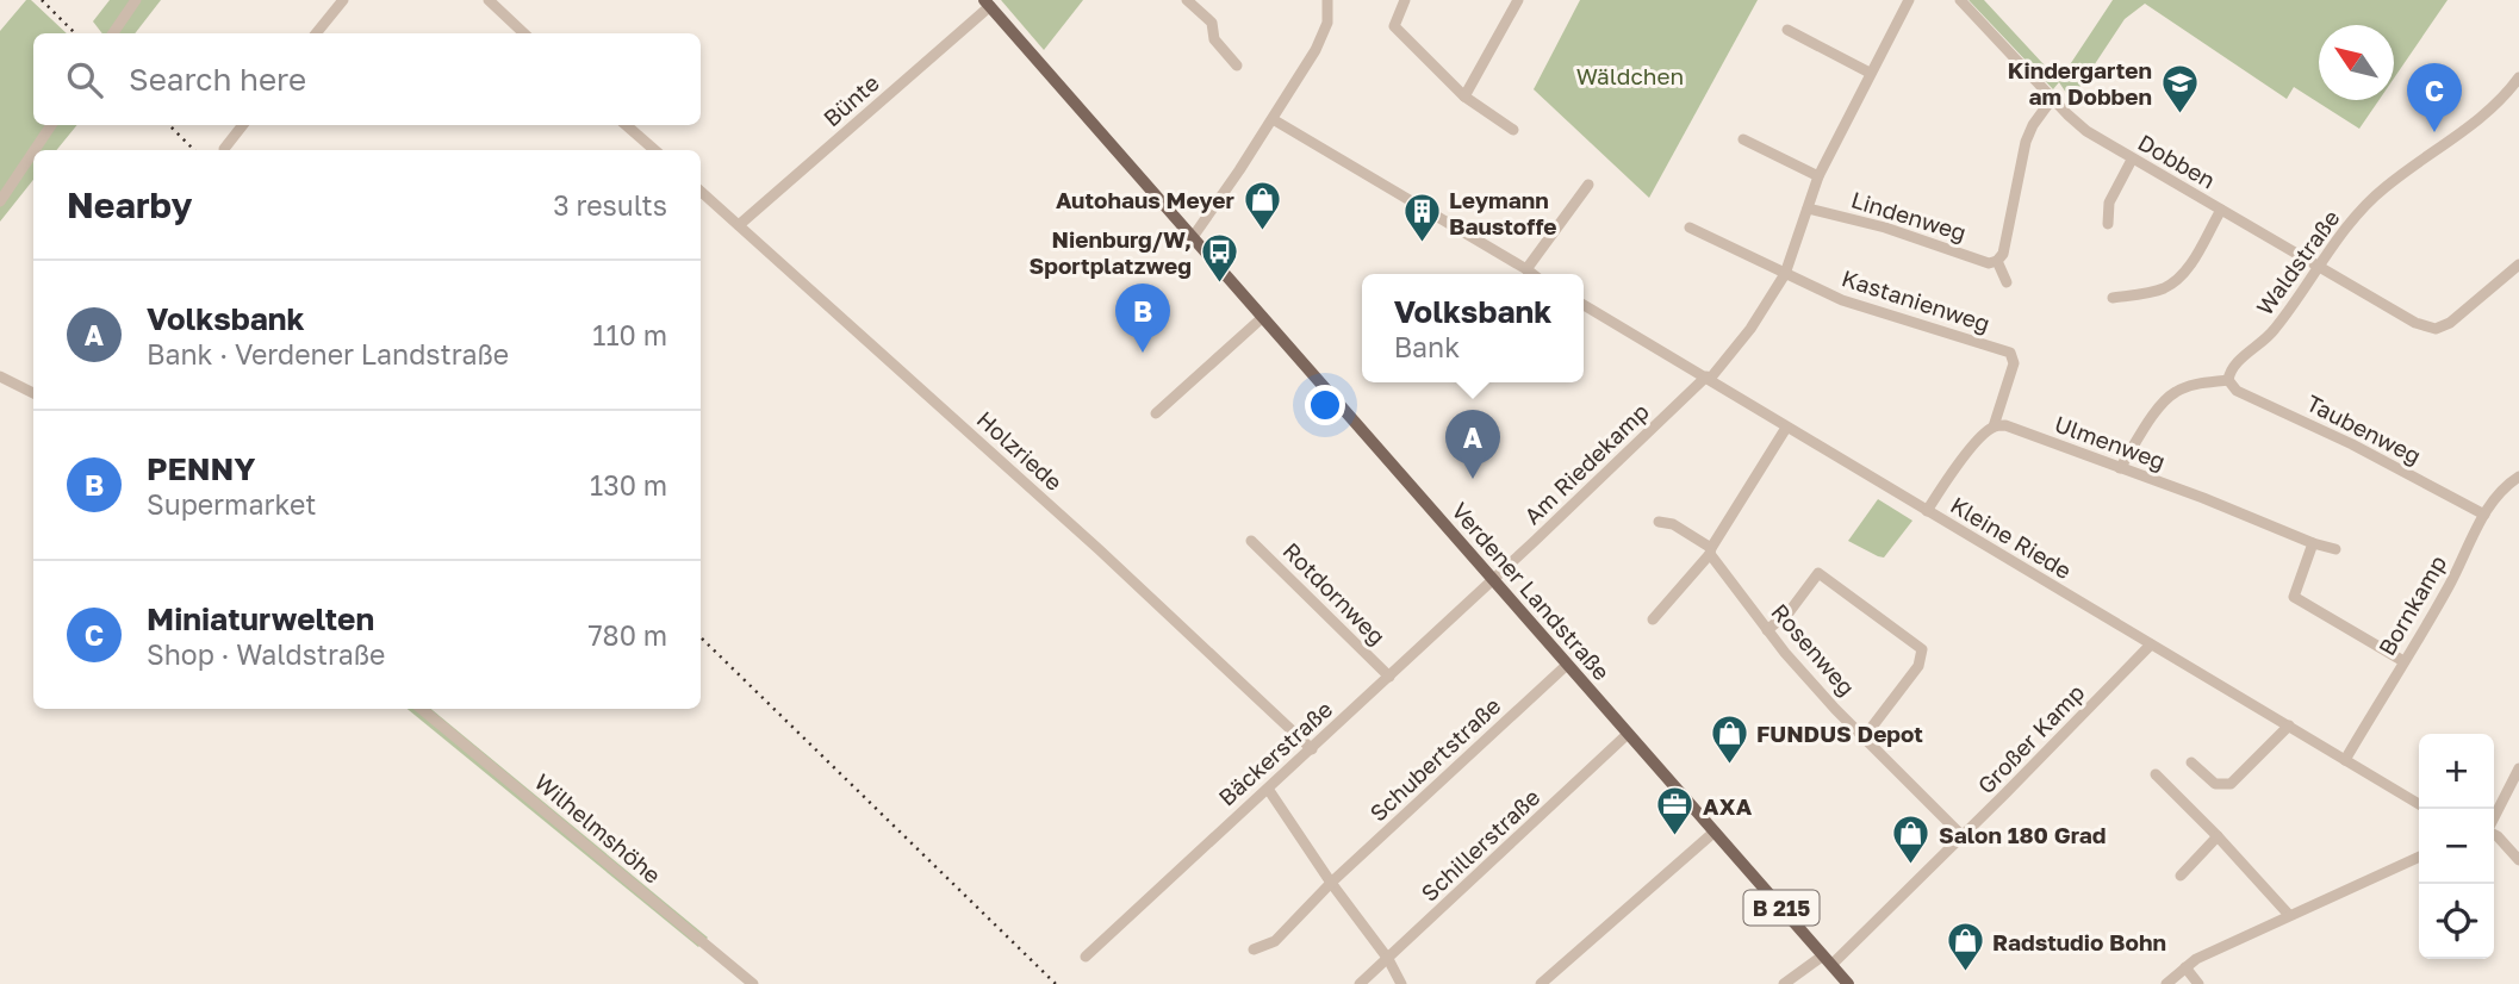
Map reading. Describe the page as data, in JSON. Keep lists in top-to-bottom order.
{
  "streets": {
    "main road": ["Verdener Landstraße", "B 215"],
    "street": [
      "Bünte",
      "Dobben",
      "Lindenweg",
      "Waldstraße",
      "Kastanienweg",
      "Taubenweg",
      "Ulmenweg",
      "Holzriede",
      "Am Riedekamp",
      "Kleine Riede",
      "Rotdornweg",
      "Bornkamp",
      "Rosenweg",
      "Großer Kamp",
      "Bäckerstraße",
      "Schubertstraße",
      "Wilhelmshöhe",
      "Schillerstraße"
    ]
  },
  "crossings": [
    ["Bünte", "Holzriede"],
    ["Bünte", "Verdener Landstraße"],
    ["Dobben", "Waldstraße"],
    ["Lindenweg", "Am Riedekamp"],
    ["Waldstraße", "Taubenweg"],
    ["Kastanienweg", "Ulmenweg"],
    ["Kastanienweg", "Am Riedekamp"],
    ["Taubenweg", "Bornkamp"],
    ["Holzriede", "Bäckerstraße"],
    ["Am Riedekamp", "Kleine Riede"],
    ["Am Riedekamp", "Verdener Landstraße"],
    ["Am Riedekamp", "Bäckerstraße"],
    ["Kleine Riede", "Bornkamp"],
    ["Kleine Riede", "Großer Kamp"],
    ["Verdener Landstraße", "Großer Kamp"],
    ["Verdener Landstraße", "Bäckerstraße"],
    ["Verdener Landstraße", "Schubertstraße"],
    ["Verdener Landstraße", "Schillerstraße"],
    ["Rotdornweg", "Bäckerstraße"],
    ["Rosenweg", "Großer Kamp"]
  ],
  "parks": ["Wäldchen"],
  "places": {
    "school or university": ["Kindergarten am Dobben"],
    "shop": [
      "Autohaus Meyer",
      "FUNDUS Depot",
      "Salon 180 Grad",
      "Radstudio Bohn"
    ],
    "building": ["Leymann Baustoffe"],
    "bus stop": ["Nienburg/W, Sportplatzweg"],
    "office": ["AXA"]
  },
  "north": "top left",
  "page": {
    "search": "Search here",
    "pins": ["C", "B", "A"],
    "heading": ["Nearby", "3 results"],
    "list": [
      {
        "mark": "A",
        "name": "Volksbank",
        "note": "Bank · Verdener Landstraße",
        "value": "110 m"
      },
      {
        "mark": "B",
        "name": "PENNY",
        "note": "Supermarket",
        "value": "130 m"
      },
      {
        "mark": "C",
        "name": "Miniaturwelten",
        "note": "Shop · Waldstraße",
        "value": "780 m"
      }
    ],
    "popup": ["Volksbank", "Bank"],
    "map_buttons": ["+", "−"]
  }
}
